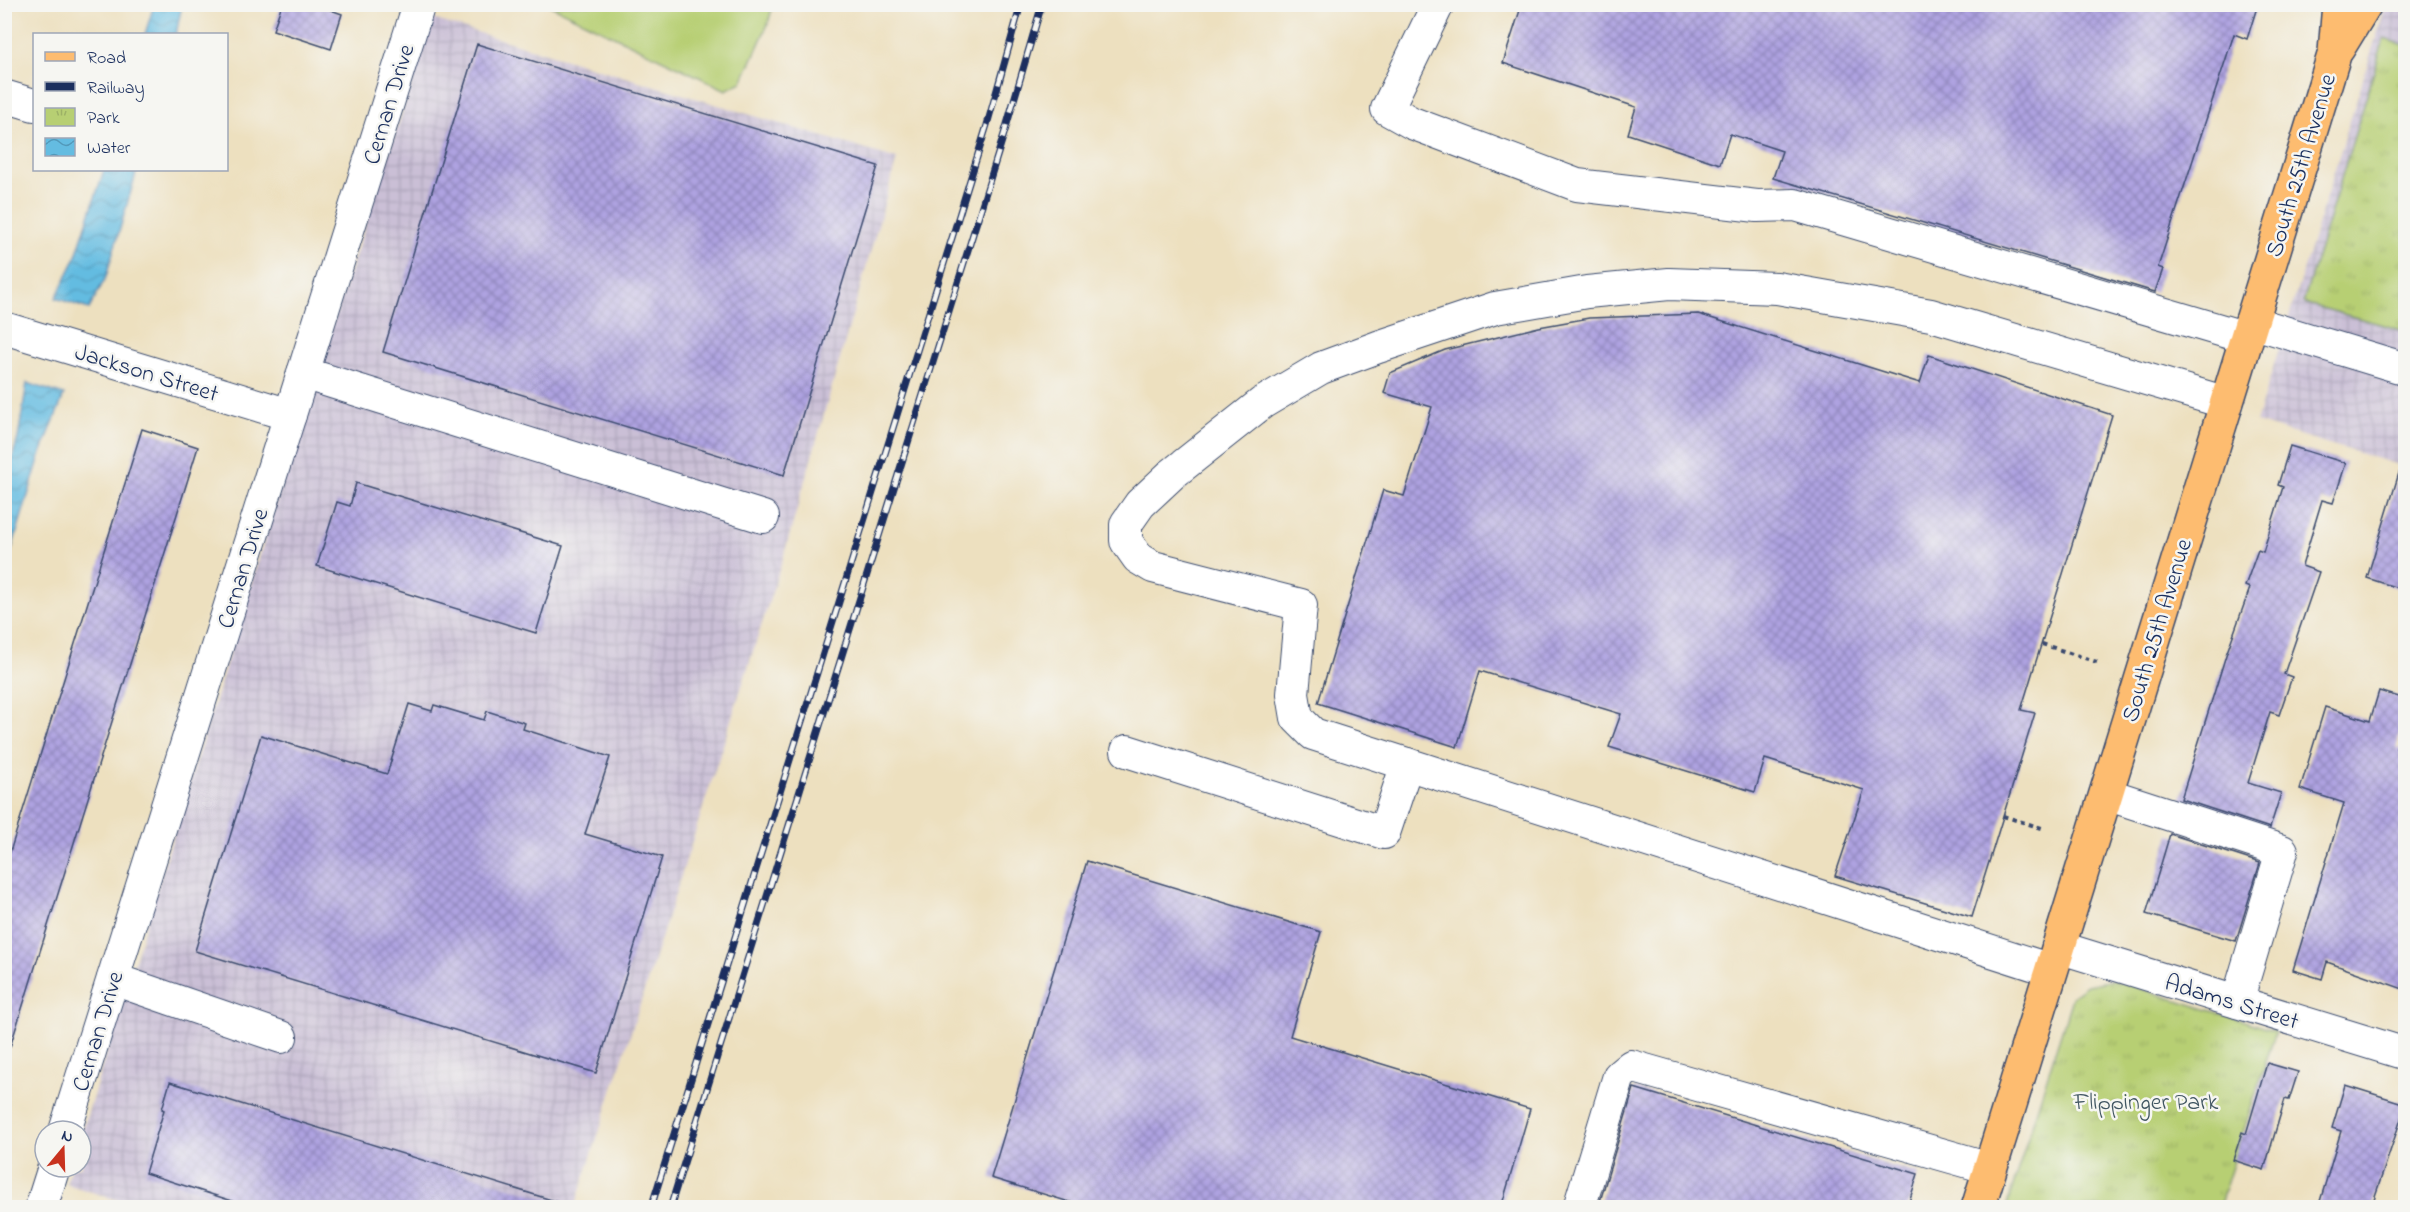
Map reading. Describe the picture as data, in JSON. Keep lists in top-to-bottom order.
{
  "streets": {
    "main road": ["South 25th Avenue"],
    "street": ["Cernan Drive", "Jackson Street", "Adams Street"]
  },
  "crossings": [
    ["Cernan Drive", "Jackson Street"],
    ["South 25th Avenue", "Adams Street"]
  ],
  "parks": ["Flippinger Park"],
  "legend": [
    "Road",
    "Railway",
    "Park",
    "Water"
  ],
  "north": "top"
}
